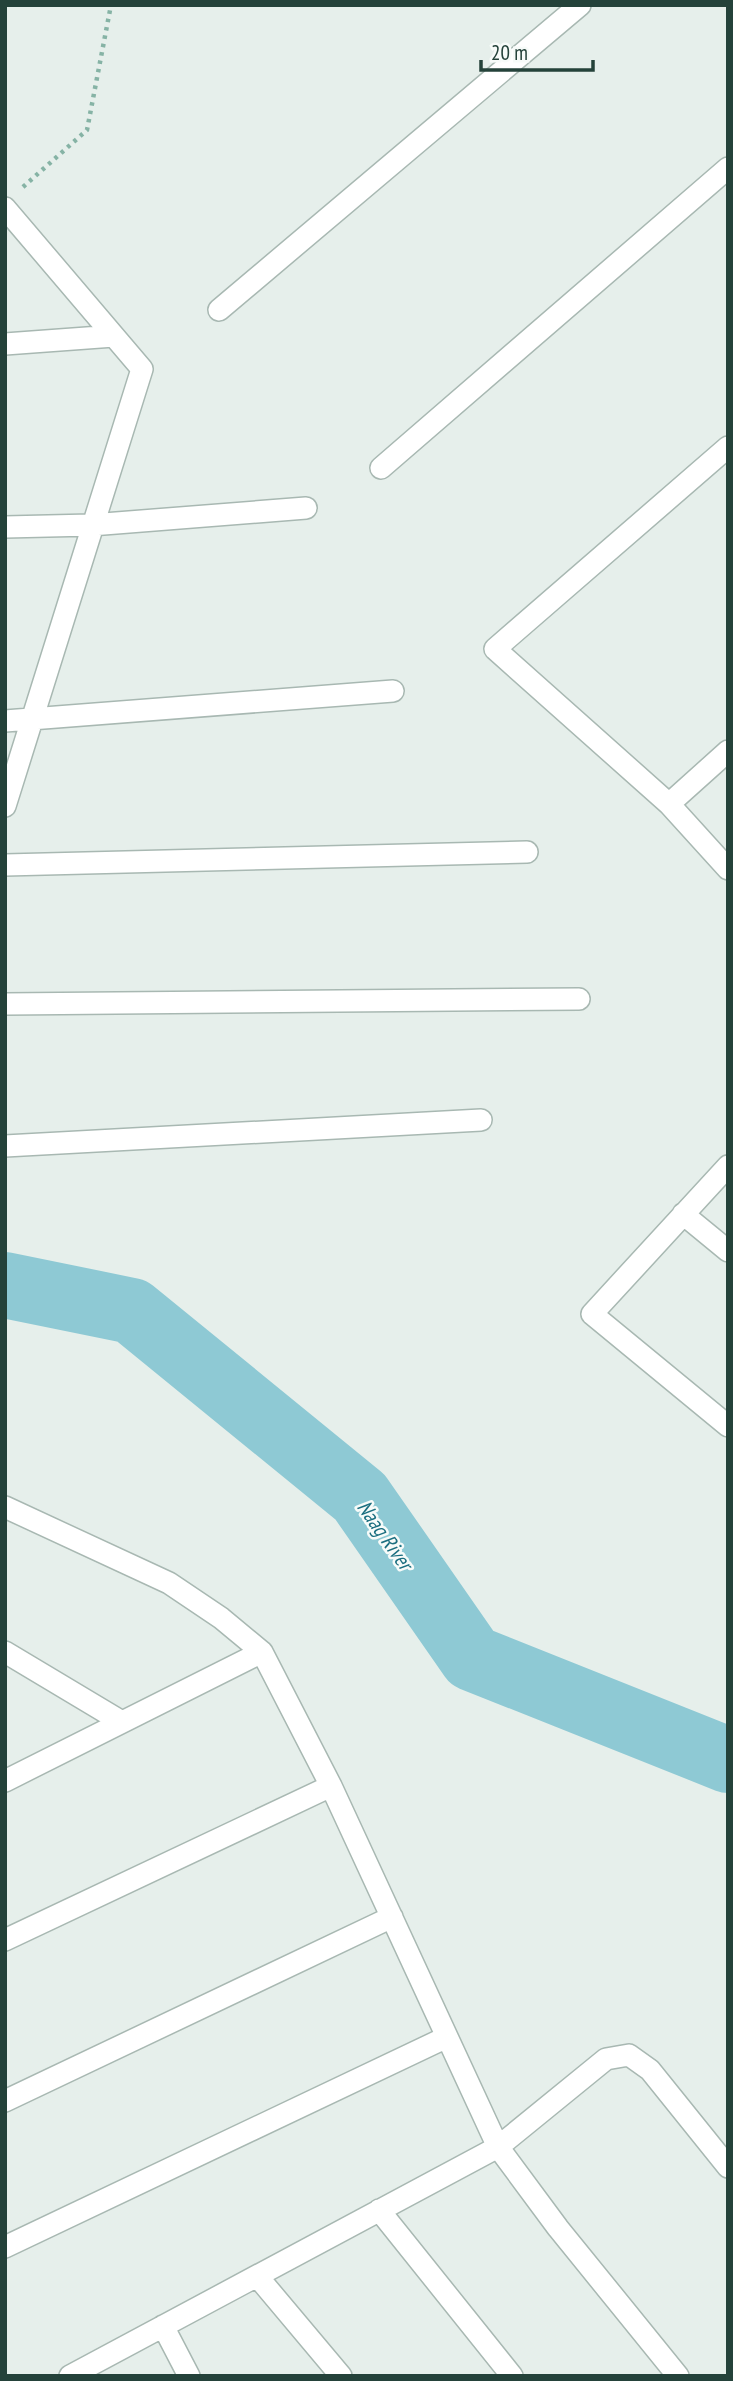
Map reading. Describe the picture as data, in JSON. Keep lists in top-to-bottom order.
{
  "water": ["Naag River"],
  "scale_bar": "20 m"
}
